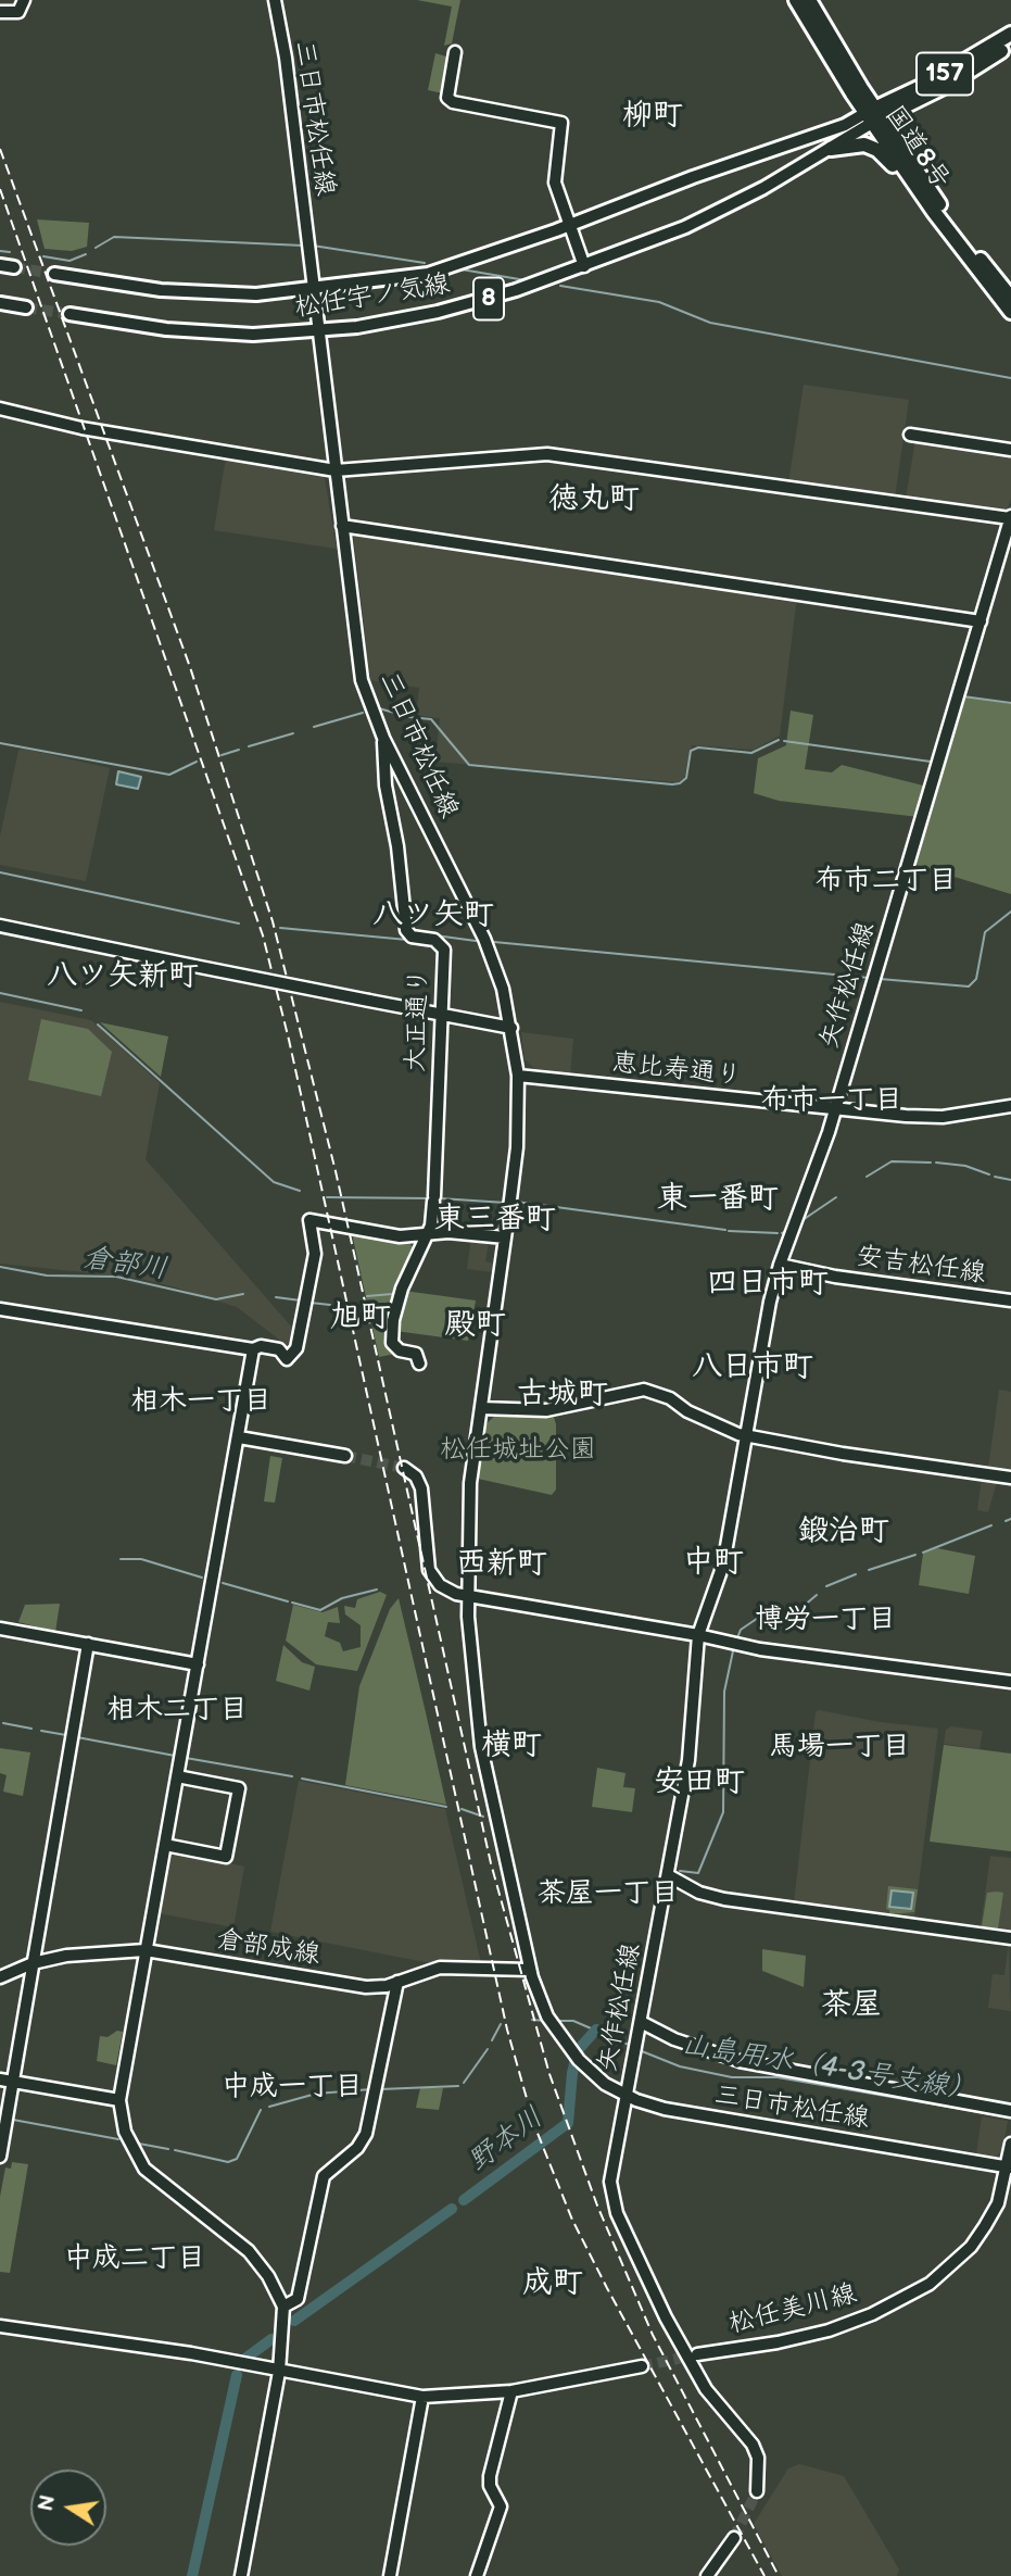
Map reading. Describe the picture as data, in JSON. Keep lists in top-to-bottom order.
{
  "streets": {
    "highway": ["157", "国道8号"],
    "main road": ["松任宇ノ気線", "8"],
    "street": [
      "三日市松任線",
      "矢作松任線",
      "大正通り",
      "恵比寿通り",
      "安吉松任線",
      "倉部成線",
      "松任美川線"
    ]
  },
  "crossings": [
    ["157", "国道8号"],
    ["157", "松任宇ノ気線"],
    ["三日市松任線", "松任宇ノ気線"],
    ["三日市松任線", "矢作松任線"],
    ["三日市松任線", "大正通り"],
    ["三日市松任線", "恵比寿通り"],
    ["三日市松任線", "倉部成線"],
    ["三日市松任線", "松任美川線"],
    ["国道8号", "松任宇ノ気線"],
    ["矢作松任線", "恵比寿通り"],
    ["矢作松任線", "安吉松任線"]
  ],
  "districts": [
    "柳町",
    "徳丸町",
    "布市二丁目",
    "八ツ矢町",
    "八ツ矢新町",
    "布市一丁目",
    "東一番町",
    "東三番町",
    "四日市町",
    "旭町",
    "殿町",
    "八日市町",
    "古城町",
    "相木一丁目",
    "鍛治町",
    "中町",
    "西新町",
    "博労一丁目",
    "相木二丁目",
    "横町",
    "馬場一丁目",
    "安田町",
    "茶屋一丁目",
    "茶屋",
    "中成一丁目",
    "中成二丁目",
    "成町"
  ],
  "water": ["倉部川", "山島用水（4-3号支線）", "野本川"],
  "parks": ["松任城址公園"],
  "north": "left"
}
